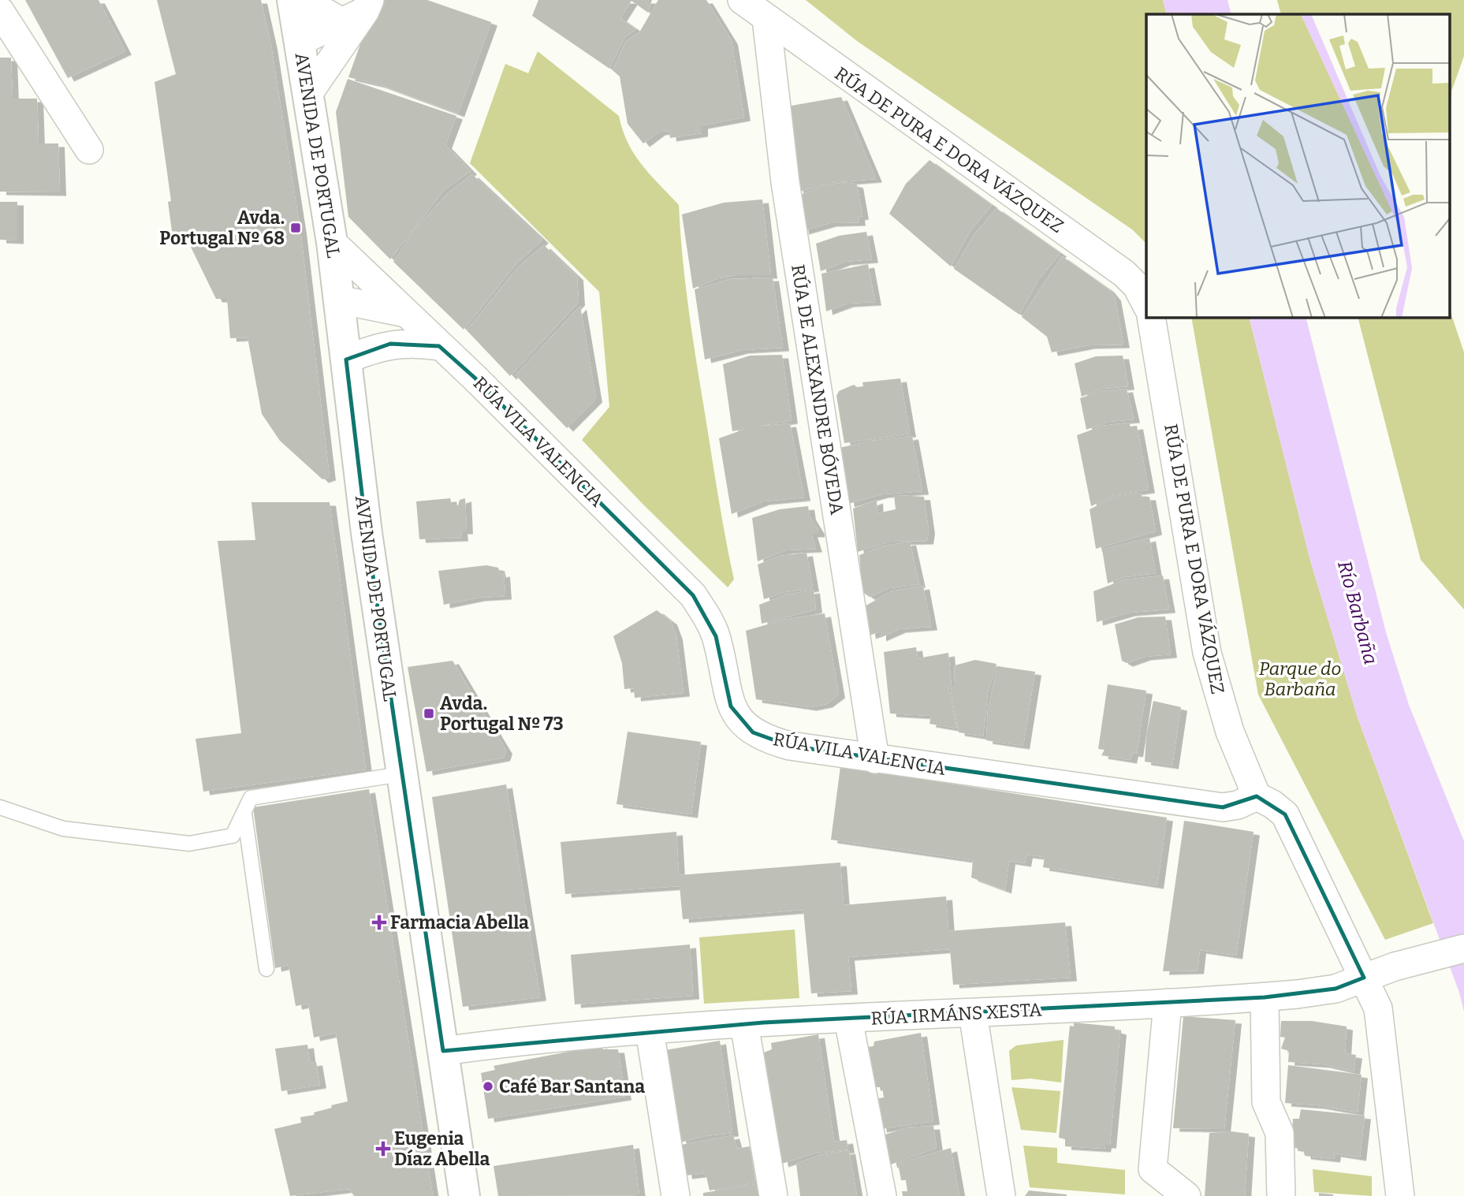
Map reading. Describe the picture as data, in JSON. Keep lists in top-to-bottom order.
{
  "streets": {
    "street": [
      "RÚA DE PURA E DORA VÁZQUEZ",
      "AVENIDA DE PORTUGAL",
      "RÚA DE ALEXANDRE BÓVEDA",
      "RÚA VILA VALENCIA",
      "RÚA IRMÁNS XESTA"
    ]
  },
  "crossings": [
    ["RÚA DE PURA E DORA VÁZQUEZ", "RÚA DE ALEXANDRE BÓVEDA"],
    ["RÚA DE PURA E DORA VÁZQUEZ", "RÚA VILA VALENCIA"],
    ["AVENIDA DE PORTUGAL", "RÚA VILA VALENCIA"],
    ["AVENIDA DE PORTUGAL", "RÚA IRMÁNS XESTA"],
    ["RÚA DE ALEXANDRE BÓVEDA", "RÚA VILA VALENCIA"]
  ],
  "water": ["Río Barbaña"],
  "parks": ["Parque do Barbaña"],
  "places": {
    "transit": ["Avda. Portugal Nº 68", "Avda. Portugal Nº 73"],
    "health": ["Farmacia Abella", "Eugenia Díaz Abella"],
    "other": ["Café Bar Santana"]
  }
}
